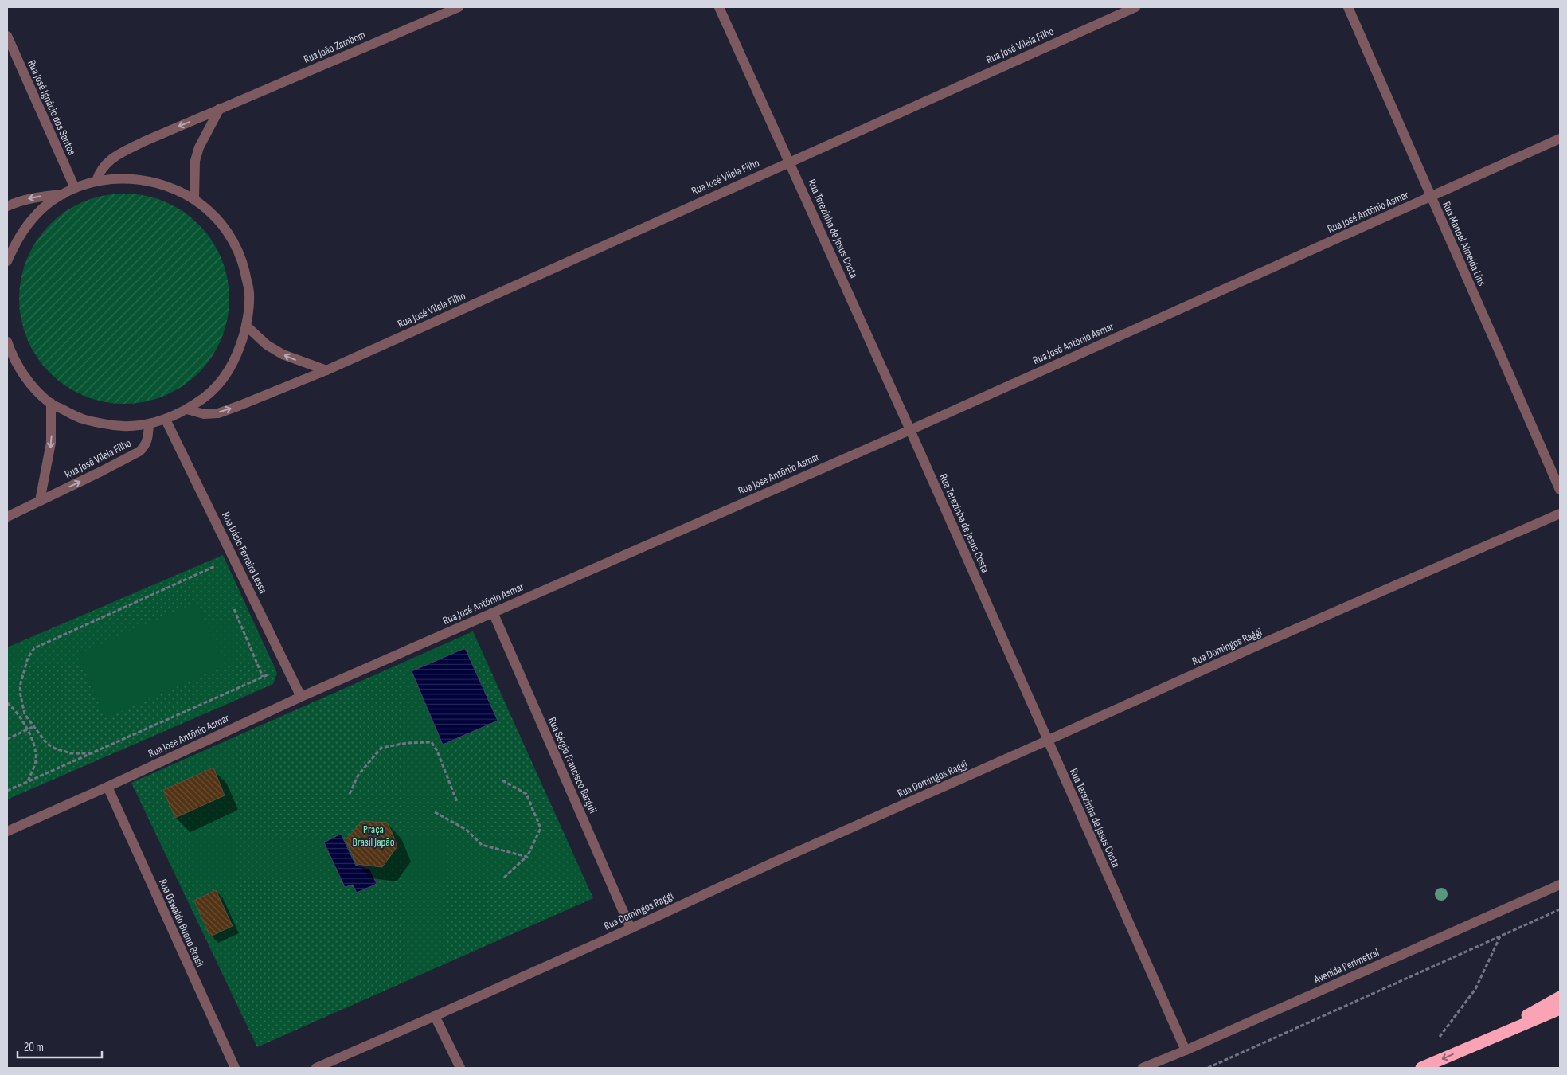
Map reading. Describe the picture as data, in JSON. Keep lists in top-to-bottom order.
{
  "streets": {
    "street": [
      "Rua José Vilela Filho",
      "Rua João Zambom",
      "Rua José Ignácio dos Santos",
      "Rua José Antônio Asmar",
      "Rua Terezinha de Jesus Costa",
      "Rua Manoel Almeida Lins",
      "Rua Dásio Ferreira Lessa",
      "Rua Domingos Raggi",
      "Rua Sérgio Francisco Barguil",
      "Rua Oswaldo Bueno Brasil",
      "Avenida Perimetral"
    ]
  },
  "crossings": [
    ["Rua José Vilela Filho", "Rua Terezinha de Jesus Costa"],
    ["Rua José Antônio Asmar", "Rua Terezinha de Jesus Costa"],
    ["Rua José Antônio Asmar", "Rua Manoel Almeida Lins"],
    ["Rua José Antônio Asmar", "Rua Dásio Ferreira Lessa"],
    ["Rua José Antônio Asmar", "Rua Sérgio Francisco Barguil"],
    ["Rua José Antônio Asmar", "Rua Oswaldo Bueno Brasil"],
    ["Rua Terezinha de Jesus Costa", "Rua Domingos Raggi"],
    ["Rua Terezinha de Jesus Costa", "Avenida Perimetral"],
    ["Rua Domingos Raggi", "Rua Sérgio Francisco Barguil"]
  ],
  "one_way": ["Rua João Zambom"],
  "parks": ["Praça Brasil Japão"],
  "scale_bar": "20 m"
}
